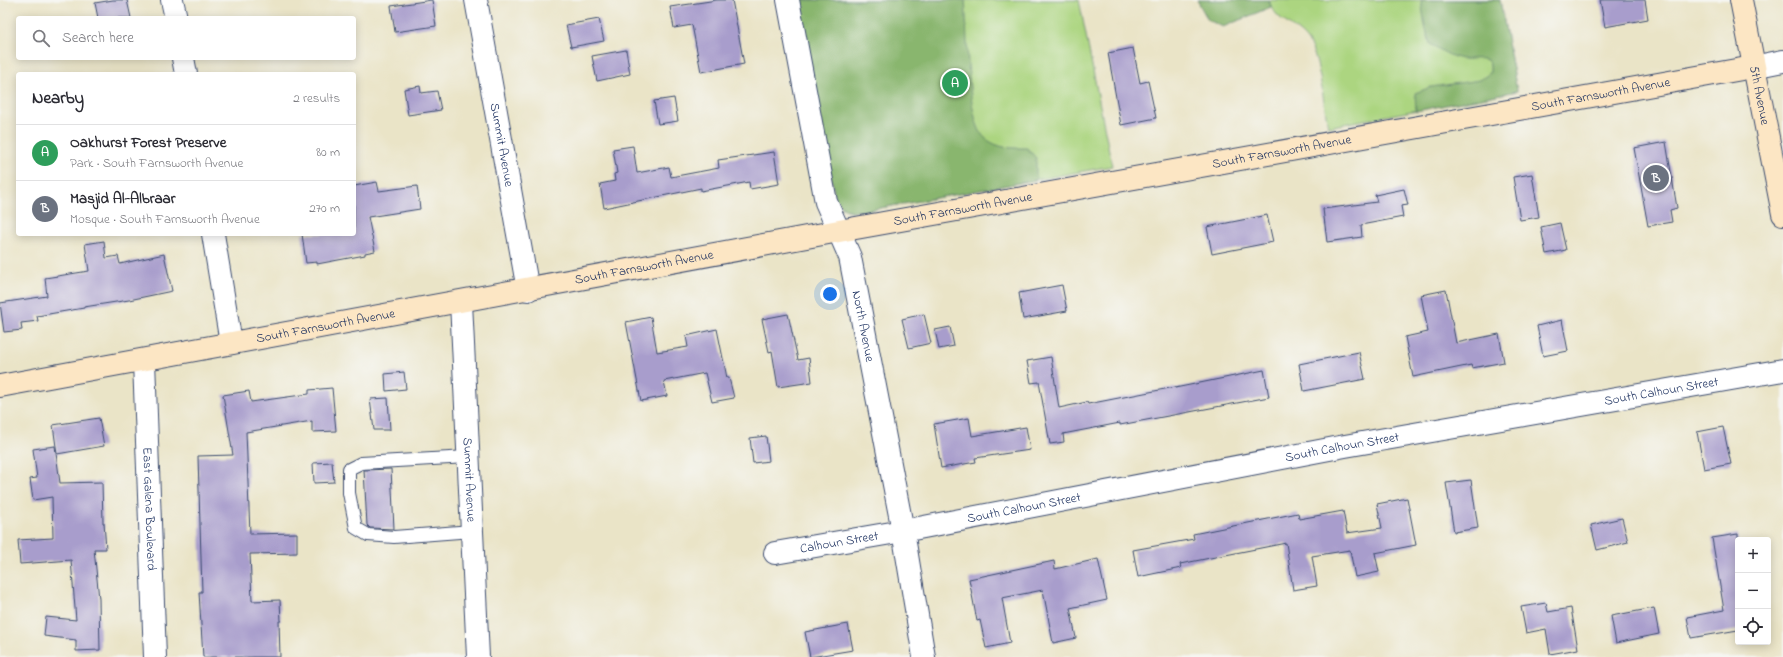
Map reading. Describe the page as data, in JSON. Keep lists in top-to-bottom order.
{
  "streets": {
    "street": [
      "South Farnsworth Avenue",
      "5th Avenue",
      "Summit Avenue",
      "North Avenue",
      "South Calhoun Street",
      "East Galena Boulevard",
      "Calhoun Street"
    ]
  },
  "crossings": [
    ["South Farnsworth Avenue", "5th Avenue"],
    ["South Farnsworth Avenue", "Summit Avenue"],
    ["South Farnsworth Avenue", "North Avenue"],
    ["South Farnsworth Avenue", "East Galena Boulevard"],
    ["North Avenue", "South Calhoun Street"],
    ["North Avenue", "Calhoun Street"],
    ["South Calhoun Street", "Calhoun Street"]
  ],
  "page": {
    "search": "Search here",
    "pins": ["A", "B"],
    "heading": ["Nearby", "2 results"],
    "list": [
      {
        "mark": "A",
        "name": "Oakhurst Forest Preserve",
        "note": "Park · South Farnsworth Avenue",
        "value": "80 m"
      },
      {
        "mark": "B",
        "name": "Masjid Al-Albraar",
        "note": "Mosque · South Farnsworth Avenue",
        "value": "270 m"
      }
    ],
    "map_buttons": ["+", "−"]
  }
}
